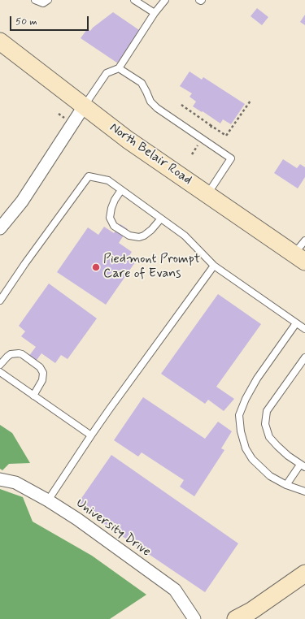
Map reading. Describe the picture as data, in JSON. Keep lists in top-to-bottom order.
{
  "streets": {
    "main road": ["North Belair Road"],
    "street": ["University Drive"]
  },
  "places": ["Piedmont Prompt Care of Evans"],
  "scale_bar": "50 m"
}
